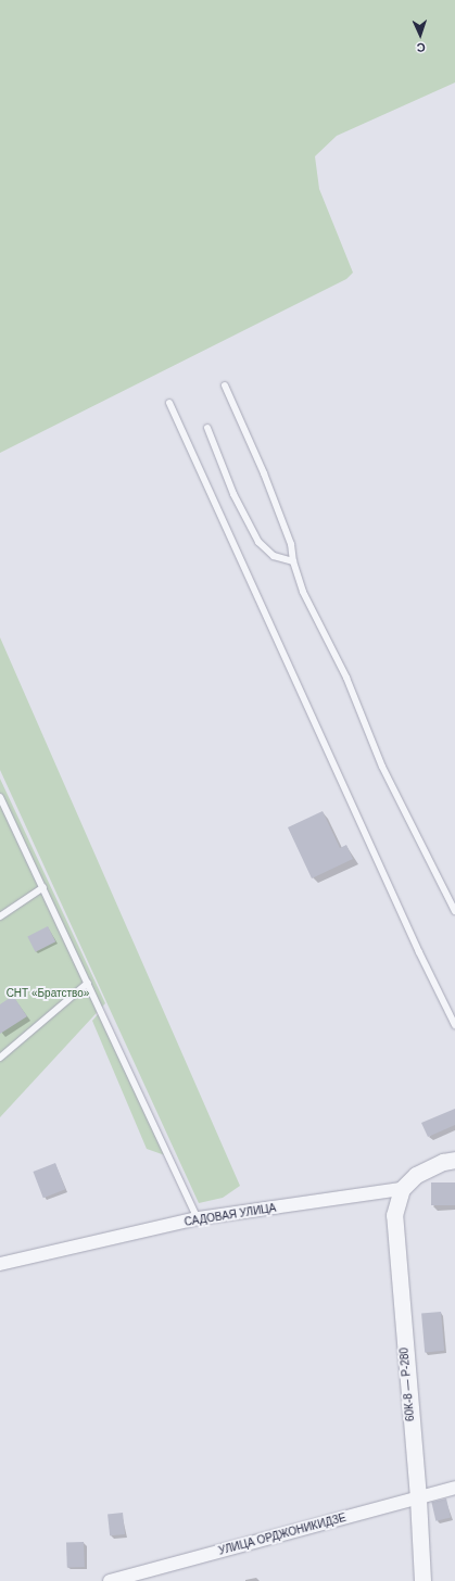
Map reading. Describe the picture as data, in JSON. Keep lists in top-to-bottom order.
{
  "streets": {
    "street": ["САДОВАЯ УЛИЦА", "60К-8 — Р-280", "УЛИЦА ОРДЖОНИКИДЗЕ"]
  },
  "crossings": [
    ["САДОВАЯ УЛИЦА", "60К-8 — Р-280"],
    ["60К-8 — Р-280", "УЛИЦА ОРДЖОНИКИДЗЕ"]
  ],
  "parks": ["СНТ «Братство»"],
  "north": "bottom"
}
